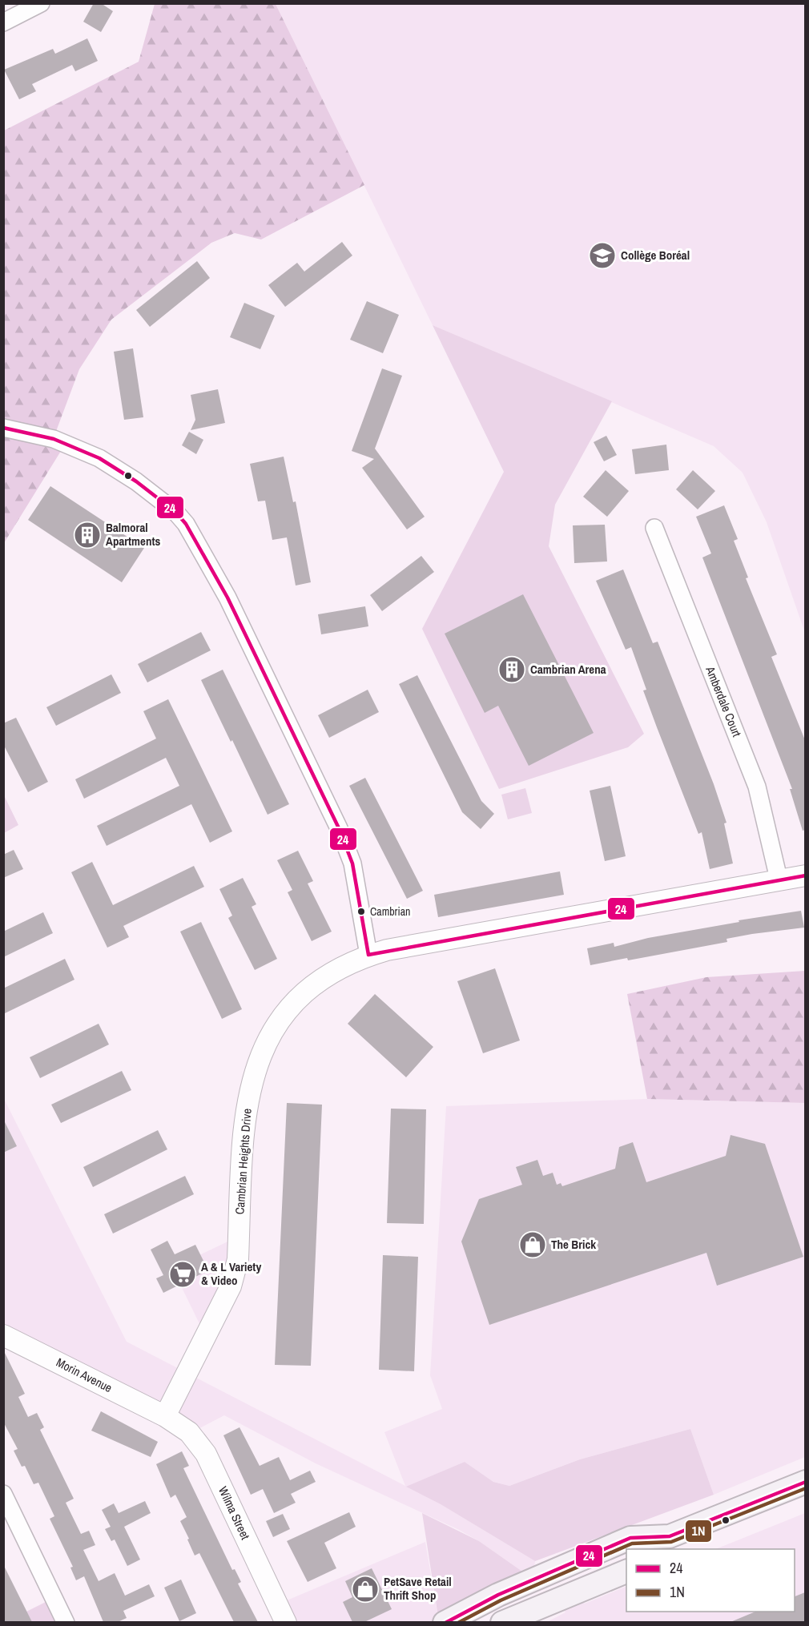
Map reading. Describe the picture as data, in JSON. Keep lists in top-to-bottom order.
{
  "streets": {
    "street": [
      "Amberdale Court",
      "Cambrian Heights Drive",
      "Morin Avenue",
      "Wilma Street"
    ]
  },
  "crossings": [
    ["Amberdale Court", "Cambrian Heights Drive"],
    ["Cambrian Heights Drive", "Morin Avenue"],
    ["Cambrian Heights Drive", "Wilma Street"],
    ["Morin Avenue", "Wilma Street"]
  ],
  "places": {
    "school or university": ["Collège Boréal"],
    "building": ["Balmoral Apartments", "Cambrian Arena"],
    "other": ["Cambrian"],
    "shop": ["The Brick", "PetSave Retail Thrift Shop"],
    "supermarket": ["A & L Variety & Video"]
  },
  "lines": ["transit line 24", "transit line 1N"],
  "legend": ["24", "1N"]
}
